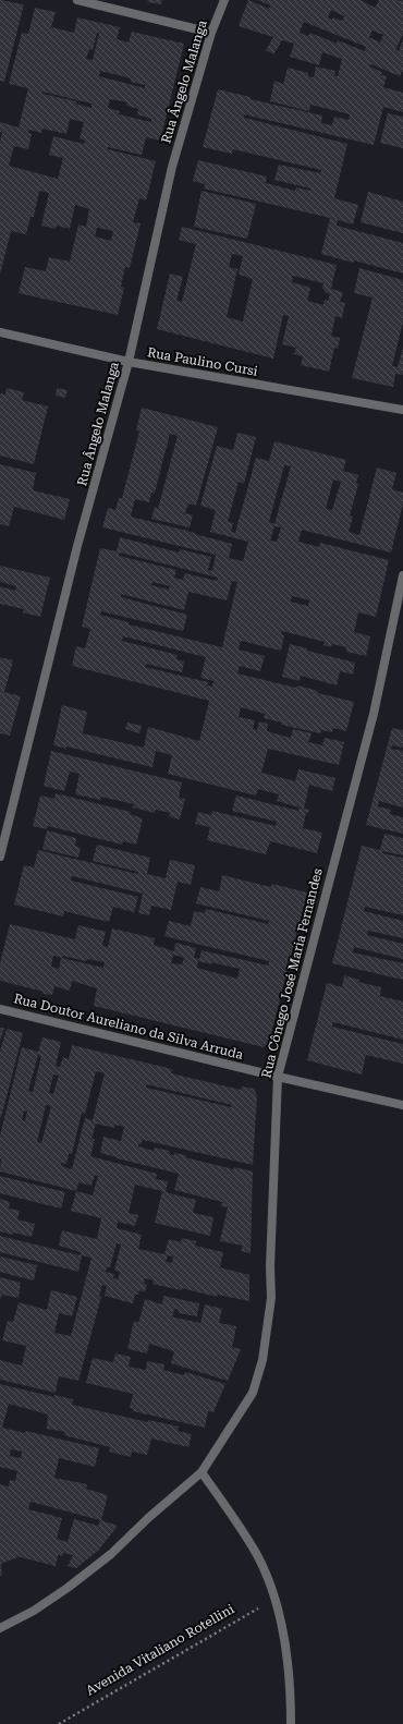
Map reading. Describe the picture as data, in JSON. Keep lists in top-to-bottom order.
{
  "streets": {
    "street": [
      "Rua Ângelo Malanga",
      "Rua Paulino Cursi",
      "Rua Cônego José Maria Fernandes",
      "Rua Doutor Aureliano da Silva Arruda"
    ],
    "path": ["Avenida Vitaliano Rotellini"]
  },
  "crossings": [
    ["Rua Ângelo Malanga", "Rua Paulino Cursi"],
    ["Rua Cônego José Maria Fernandes", "Rua Doutor Aureliano da Silva Arruda"]
  ]
}
